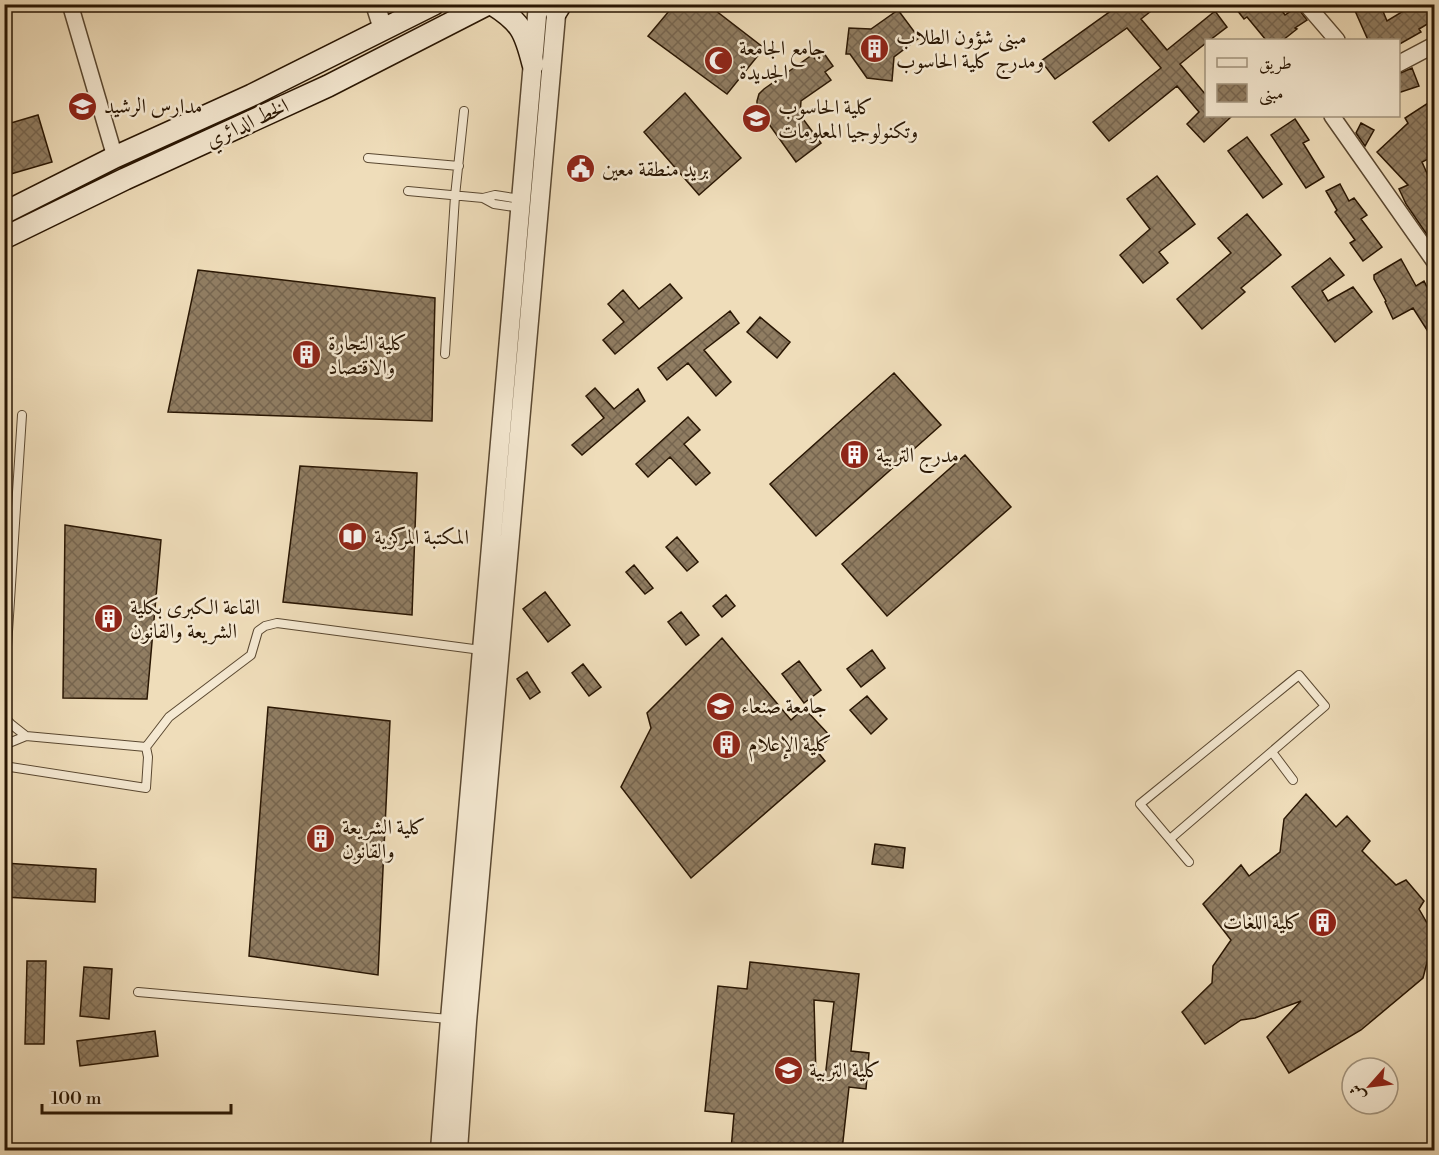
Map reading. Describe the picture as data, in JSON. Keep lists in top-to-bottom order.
{
  "streets": {
    "main road": ["الخط الدائري"]
  },
  "places": {
    "building": [
      "مبنى شؤون الطلاب ومدرج كلية الحاسوب",
      "كلية التجارة والاقتصاد",
      "مدرج التربية",
      "القاعة الكبرى بكلية الشريعة والقانون",
      "كلية الإعلام",
      "كلية الشريعة والقانون",
      "كلية اللغات"
    ],
    "mosque": ["جامع الجامعة الجديدة"],
    "school or university": [
      "مدارس الرشيد",
      "كلية الحاسوب وتكنولوجيا المعلومات",
      "جامعة صنعاء",
      "كلية التربية"
    ],
    "public building": ["بريد منطقة معين"],
    "library": ["المكتبة المركزية"]
  },
  "legend": ["طريق", "مبنى"],
  "scale_bar": "100 m",
  "north": "bottom left"
}
